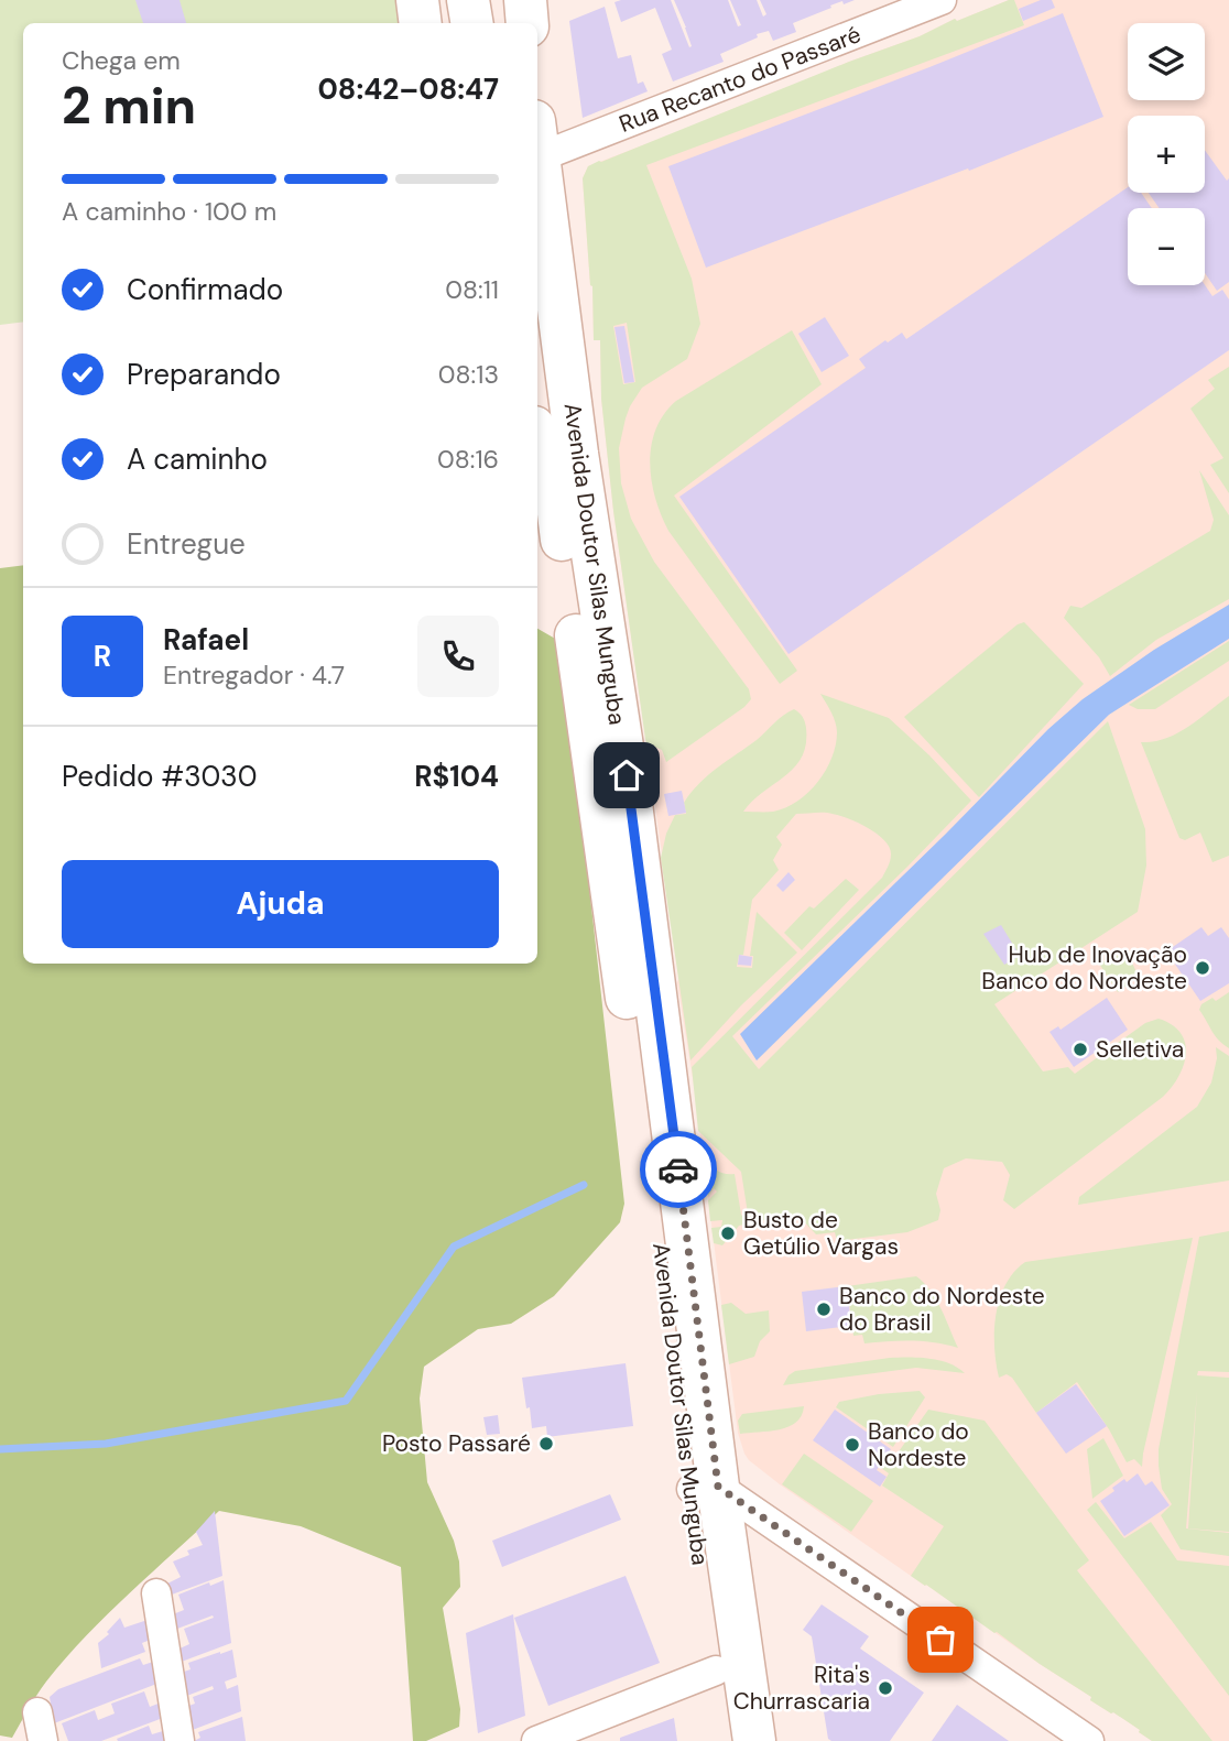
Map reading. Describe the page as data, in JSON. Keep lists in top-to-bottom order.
{
  "streets": {
    "main road": ["Avenida Doutor Silas Munguba"],
    "street": ["Rua Recanto do Passaré"]
  },
  "places": [
    "Hub de Inovação Banco do Nordeste",
    "Selletiva",
    "Busto de Getúlio Vargas",
    "Banco do Nordeste do Brasil",
    "Posto Passaré",
    "Banco do Nordeste",
    "Rita's Churrascaria"
  ],
  "page": {
    "map_buttons": ["+", "−"],
    "heading": ["2 min", "Chega em", "08:42–08:47"],
    "panel": [
      "Rafael",
      "Entregador · 4.7",
      "Pedido #3030",
      "R$104"
    ],
    "bar": "A caminho · 100 m",
    "list": [
      ["Confirmado", "08:11"],
      ["Preparando", "08:13"],
      ["A caminho", "08:16"],
      "Entregue"
    ],
    "round": "R",
    "buttons": "Ajuda"
  }
}
